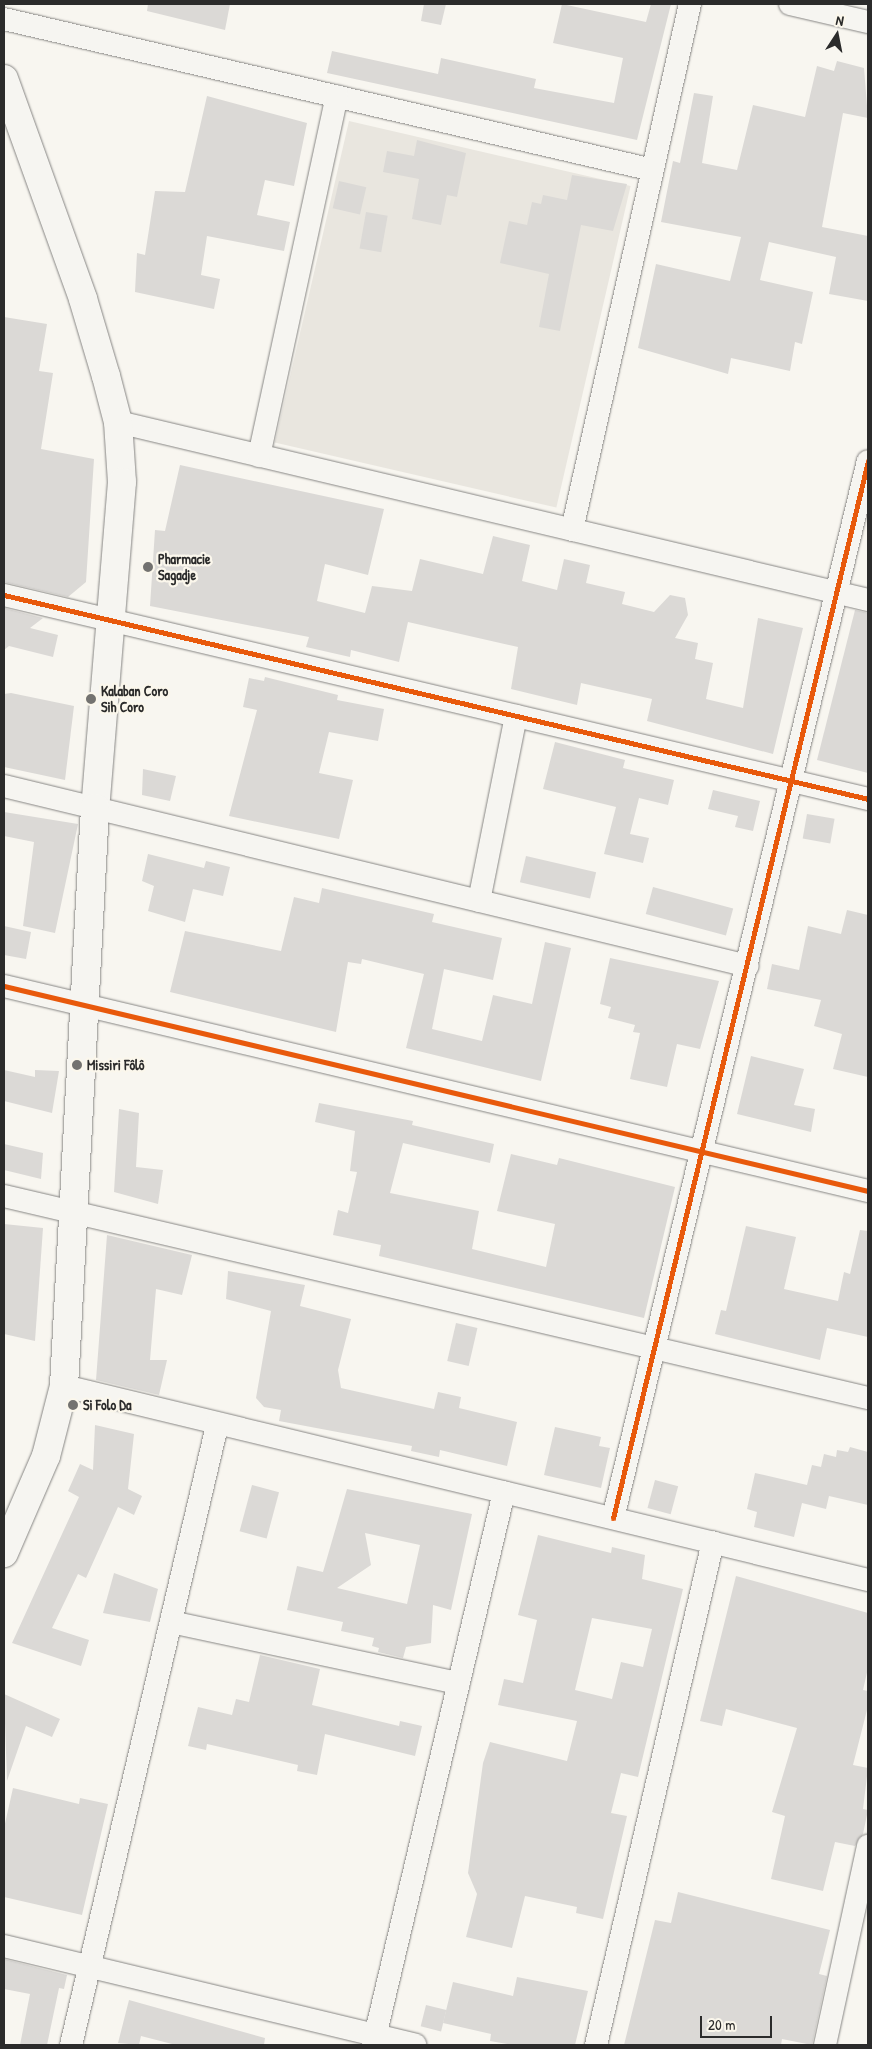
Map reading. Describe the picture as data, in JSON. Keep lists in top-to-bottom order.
{
  "places": [
    "Pharmacie Sagadje",
    "Kalaban Coro Sih Coro",
    "Missiri Fôlô",
    "Si Folo Da"
  ],
  "scale_bar": "20 m",
  "north": "top"
}
